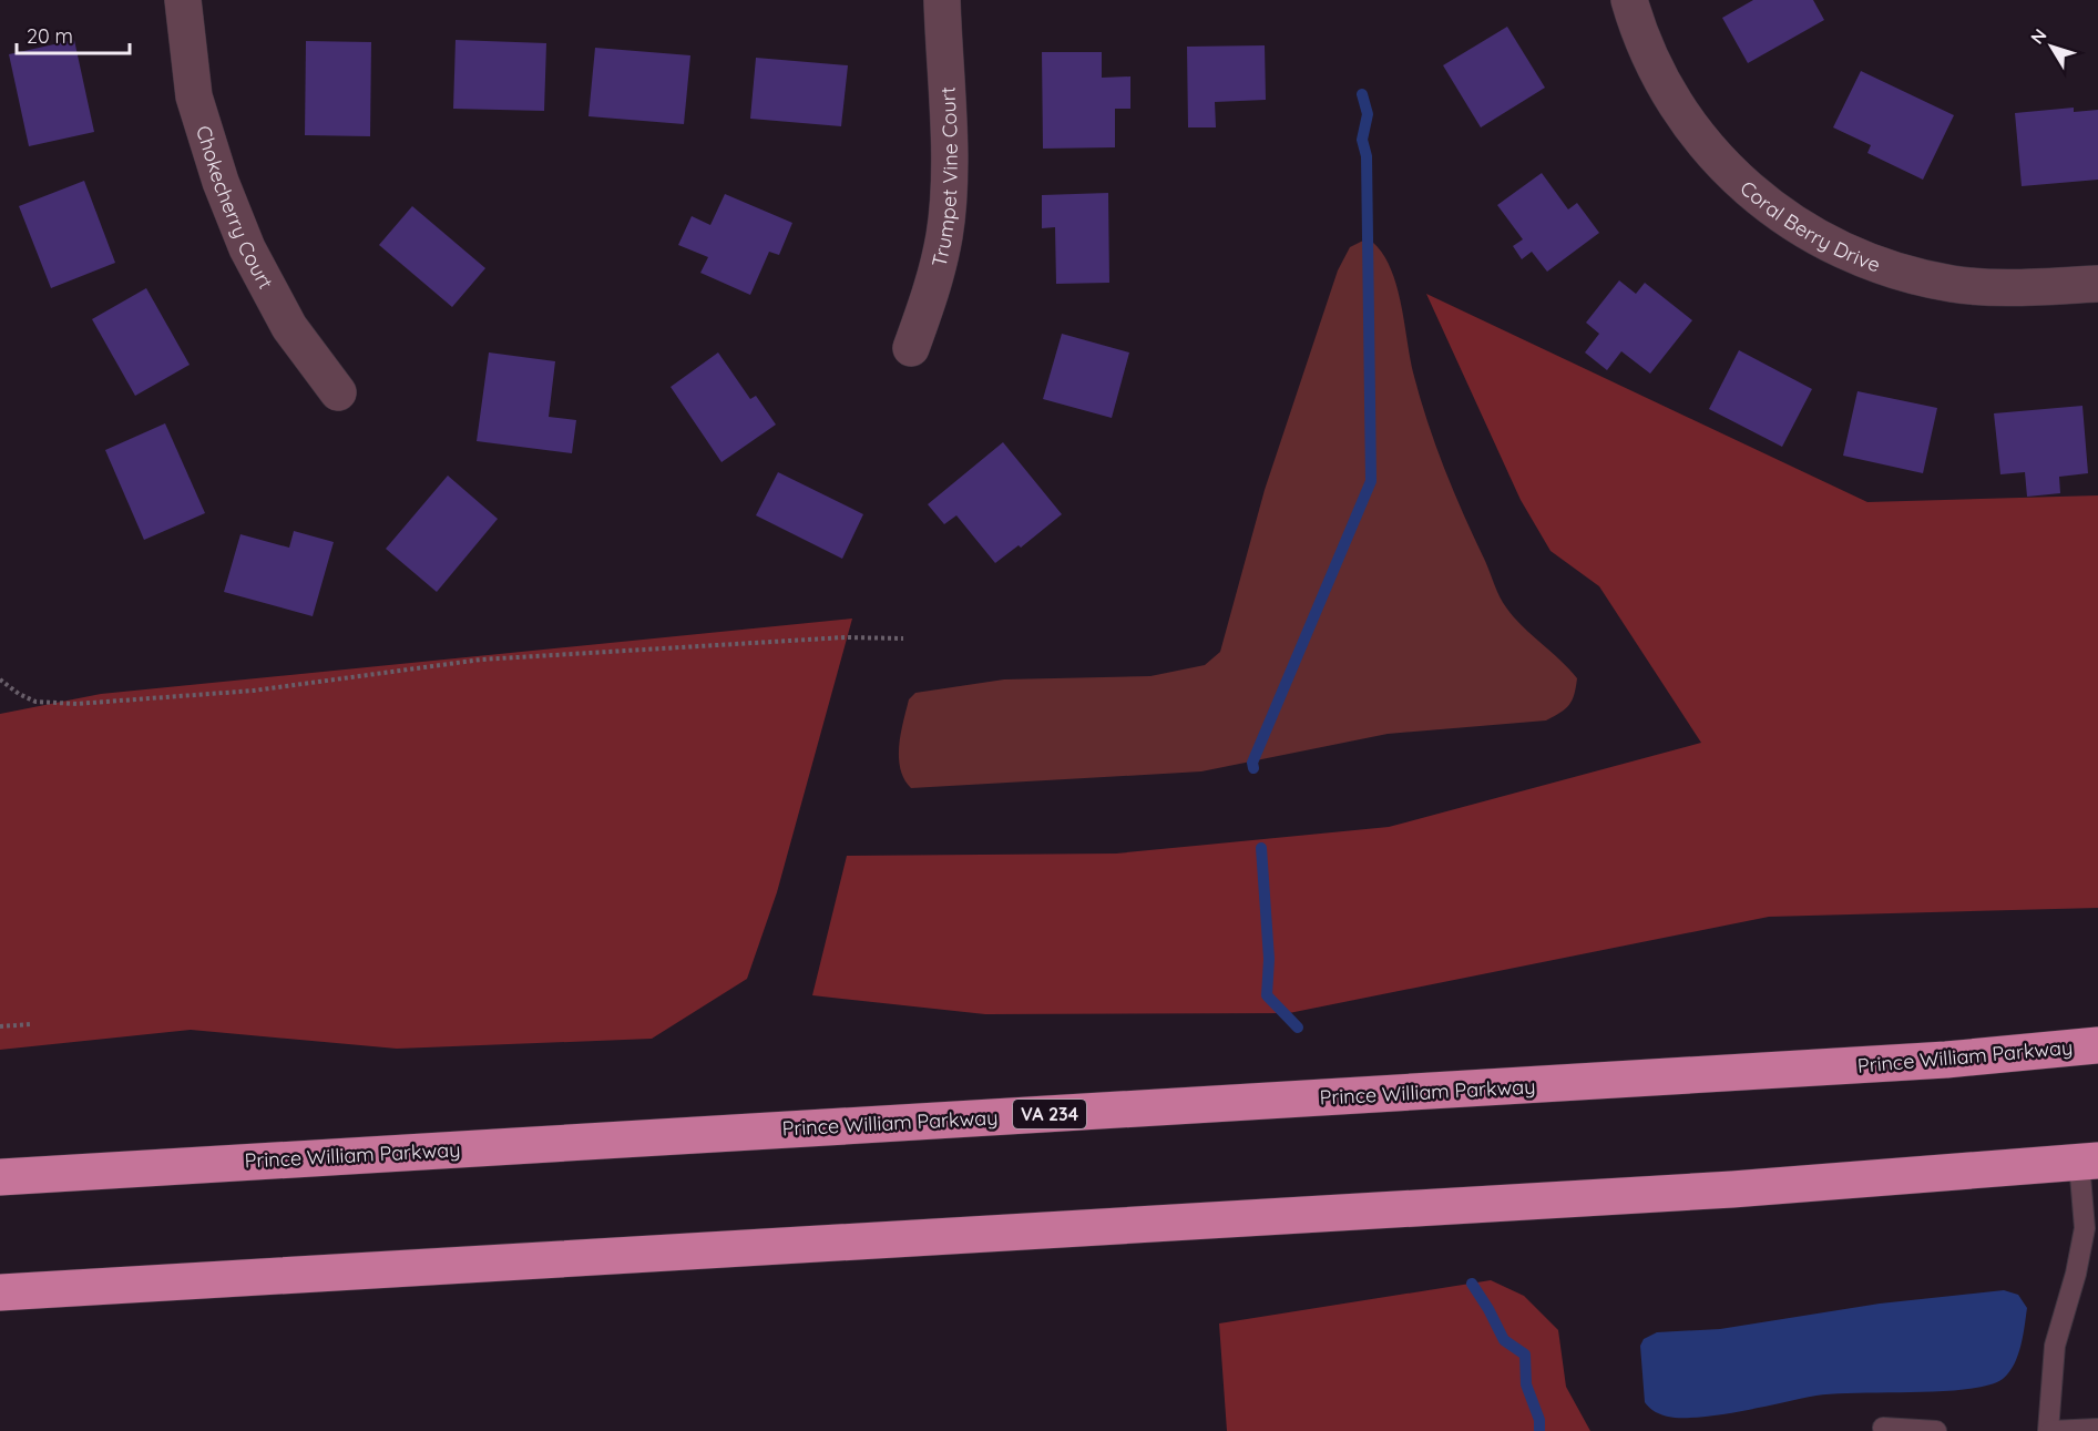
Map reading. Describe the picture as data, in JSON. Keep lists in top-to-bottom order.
{
  "streets": {
    "highway": ["Prince William Parkway", "VA 234"],
    "street": ["Trumpet Vine Court", "Chokecherry Court", "Coral Berry Drive"]
  },
  "scale_bar": "20 m",
  "north": "top left"
}
